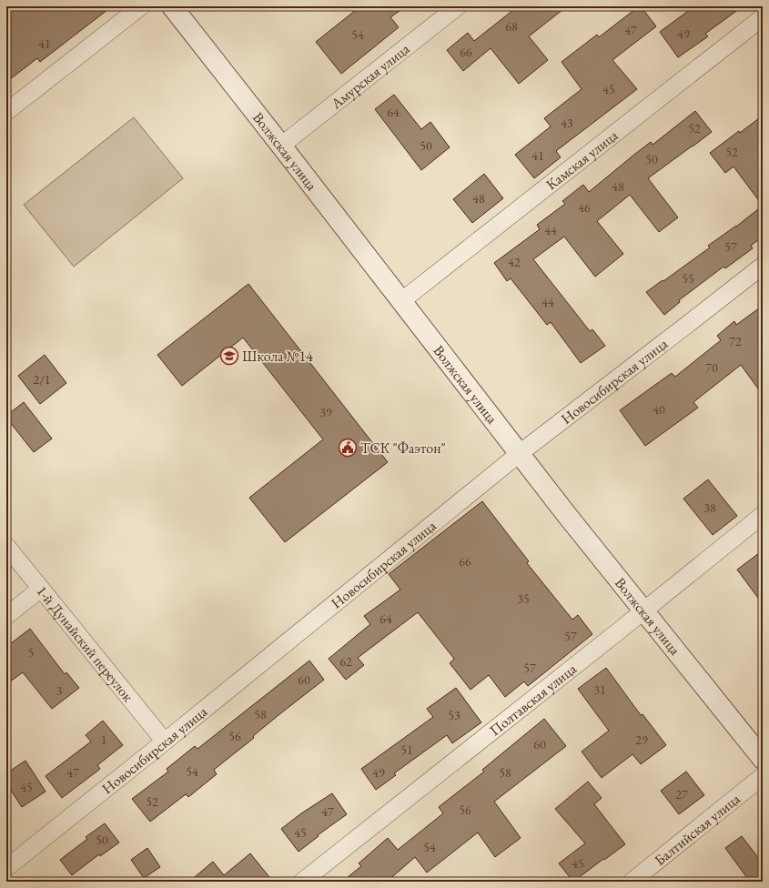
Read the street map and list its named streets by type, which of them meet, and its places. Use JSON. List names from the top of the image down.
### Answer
{
  "streets": {
    "street": [
      "Амурская улица",
      "Волжская улица",
      "Камская улица",
      "Новосибирская улица",
      "1-й Дунайский переулок",
      "Полтавская улица",
      "Балтийская улица"
    ]
  },
  "crossings": [
    ["Амурская улица", "Волжская улица"],
    ["Волжская улица", "Камская улица"],
    ["Волжская улица", "Новосибирская улица"],
    ["Волжская улица", "Полтавская улица"],
    ["Новосибирская улица", "1-й Дунайский переулок"]
  ],
  "places": {
    "school or university": ["Школа №14"],
    "public building": ["ТСК \"Фаэтон\""]
  },
  "house_numbers": [
    "68",
    "47",
    "49",
    "54",
    "41",
    "66",
    "45",
    "64",
    "43",
    "52",
    "50",
    "52",
    "41",
    "50",
    "48",
    "48",
    "46",
    "44",
    "57",
    "42",
    "55",
    "44",
    "72",
    "70",
    "2/1",
    "40",
    "39",
    "38",
    "66",
    "35",
    "64",
    "57",
    "5",
    "62",
    "57",
    "60",
    "31",
    "3",
    "58",
    "53",
    "56",
    "1",
    "29",
    "60",
    "51",
    "54",
    "47",
    "49",
    "58",
    "45",
    "27",
    "52",
    "56",
    "47",
    "45",
    "50",
    "54",
    "45"
  ]
}
